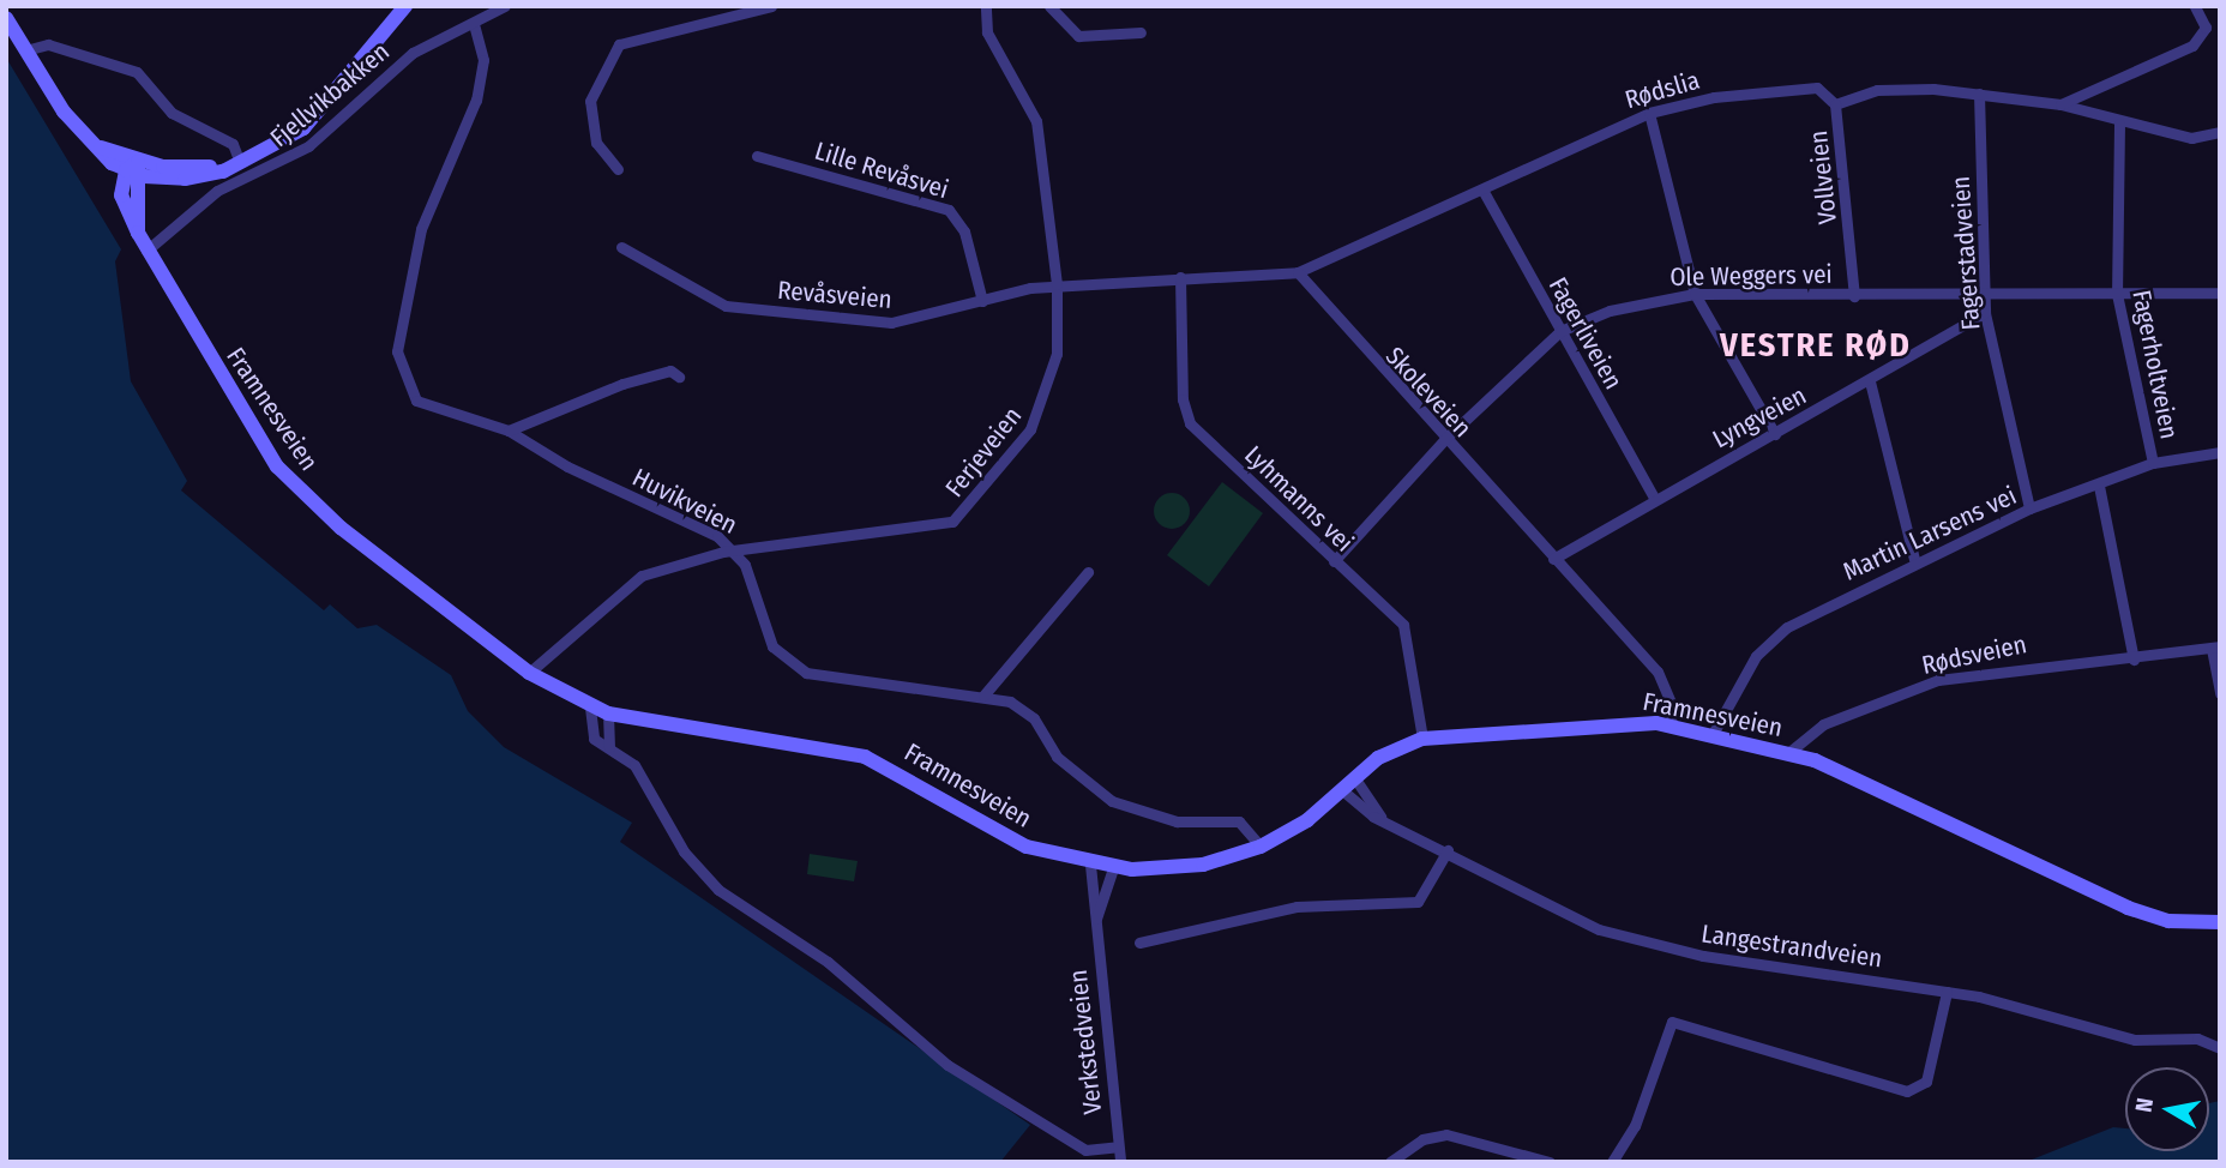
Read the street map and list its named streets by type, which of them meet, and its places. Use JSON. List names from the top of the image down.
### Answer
{
  "streets": {
    "main road": ["Framnesveien"],
    "street": [
      "Rødslia",
      "Fjellvikbakken",
      "Lille Revåsvei",
      "Vollveien",
      "Fagerstadveien",
      "Ole Weggers vei",
      "Revåsveien",
      "Fagerliveien",
      "Fagerholtveien",
      "Skoleveien",
      "Lyngveien",
      "Ferjeveien",
      "Lyhmanns vei",
      "Huvikveien",
      "Martin Larsens vei",
      "Rødsveien",
      "Langestrandveien",
      "Verkstedveien"
    ]
  },
  "crossings": [
    ["Rødslia", "Vollveien"],
    ["Rødslia", "Fagerliveien"],
    ["Rødslia", "Skoleveien"],
    ["Fjellvikbakken", "Framnesveien"],
    ["Fjellvikbakken", "Huvikveien"],
    ["Lille Revåsvei", "Revåsveien"],
    ["Vollveien", "Ole Weggers vei"],
    ["Fagerstadveien", "Ole Weggers vei"],
    ["Fagerstadveien", "Lyngveien"],
    ["Fagerstadveien", "Martin Larsens vei"],
    ["Ole Weggers vei", "Fagerliveien"],
    ["Ole Weggers vei", "Fagerholtveien"],
    ["Ole Weggers vei", "Skoleveien"],
    ["Ole Weggers vei", "Lyhmanns vei"],
    ["Revåsveien", "Ferjeveien"],
    ["Fagerliveien", "Lyngveien"],
    ["Fagerholtveien", "Martin Larsens vei"],
    ["Skoleveien", "Framnesveien"],
    ["Skoleveien", "Lyngveien"],
    ["Framnesveien", "Ferjeveien"],
    ["Framnesveien", "Lyhmanns vei"],
    ["Framnesveien", "Huvikveien"],
    ["Framnesveien", "Martin Larsens vei"],
    ["Framnesveien", "Rødsveien"],
    ["Framnesveien", "Langestrandveien"],
    ["Framnesveien", "Verkstedveien"],
    ["Ferjeveien", "Huvikveien"]
  ],
  "districts": ["VESTRE RØD"],
  "north": "left"
}
